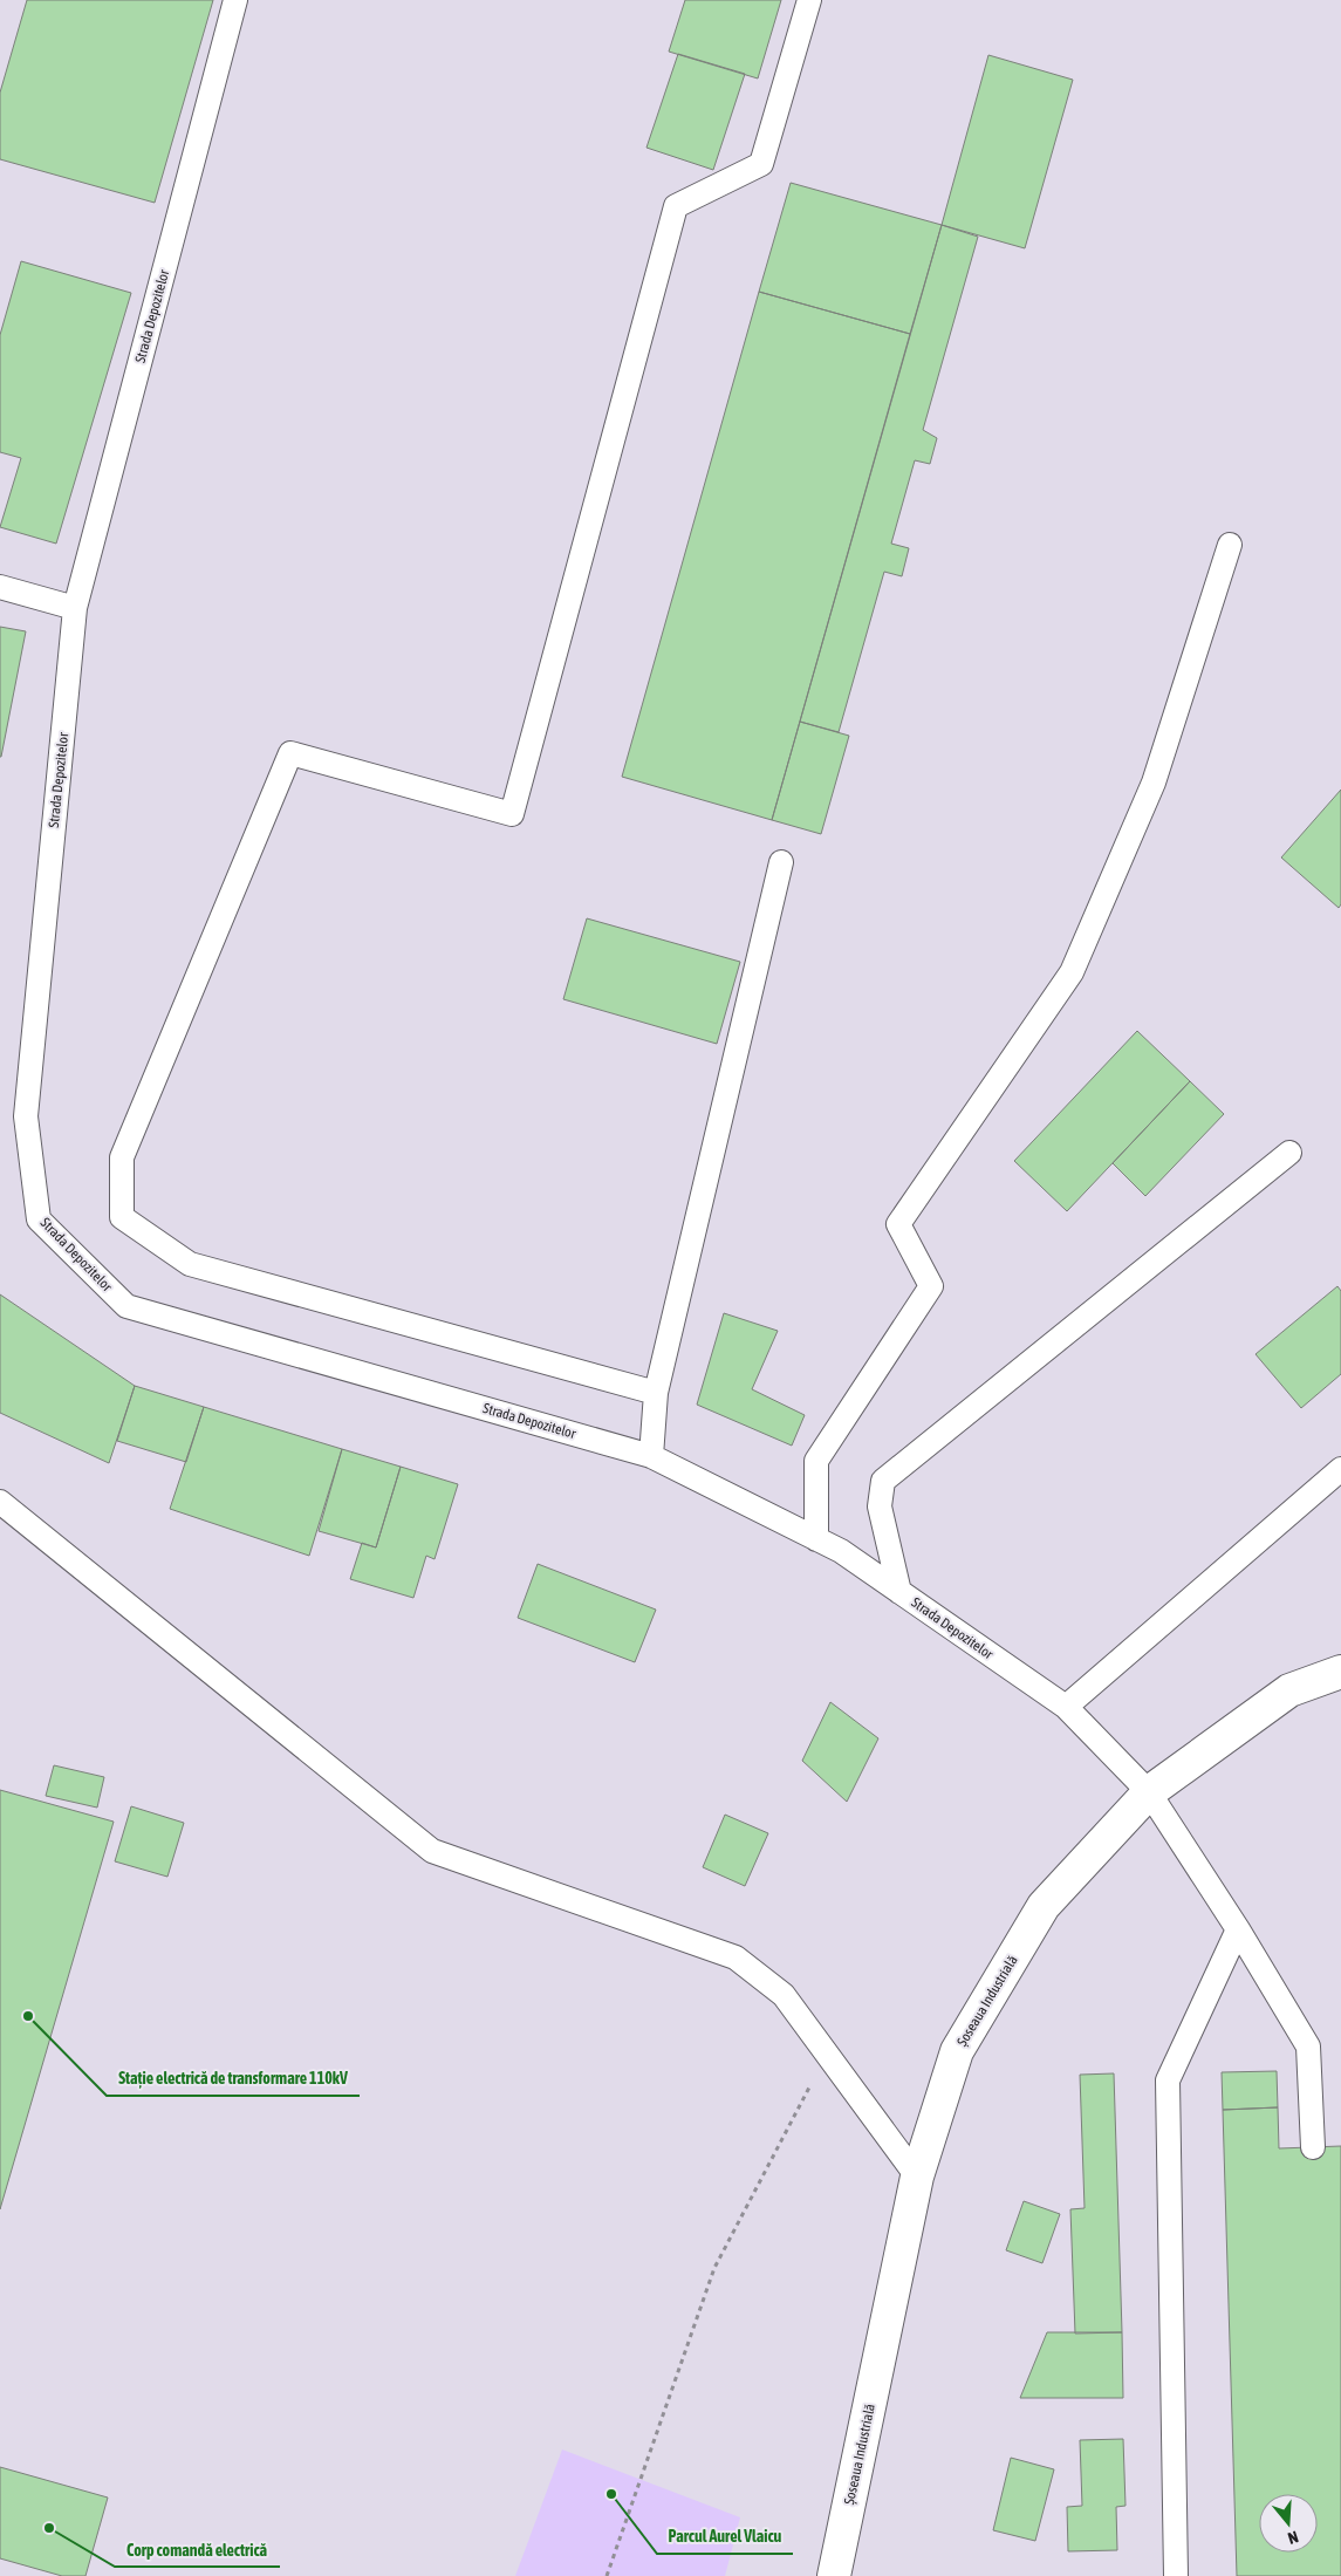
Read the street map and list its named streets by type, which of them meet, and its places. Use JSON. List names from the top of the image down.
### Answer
{
  "streets": {
    "street": ["Șoseaua Industrială"],
    "lane": ["Strada Depozitelor"]
  },
  "crossings": [
    ["Strada Depozitelor", "Șoseaua Industrială"]
  ],
  "places": ["Stație electrică de transformare 110kV", "Parcul Aurel Vlaicu", "Corp comandă electrică"],
  "north": "bottom"
}
